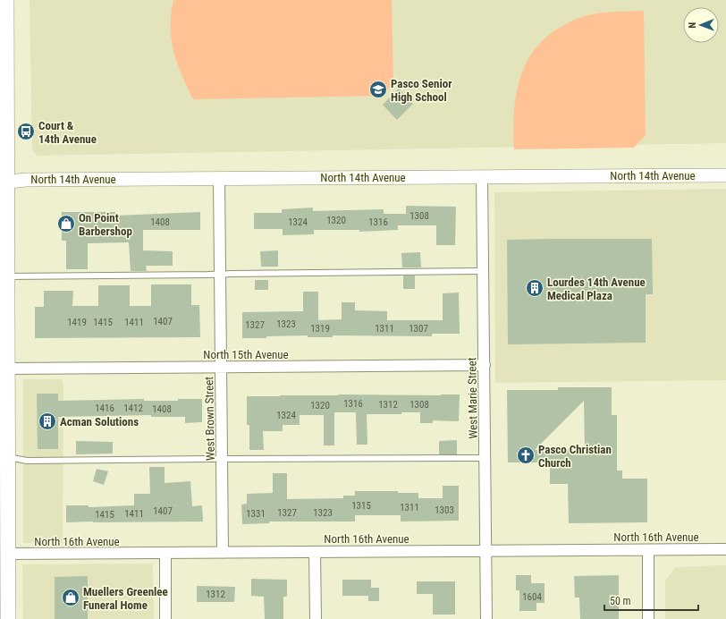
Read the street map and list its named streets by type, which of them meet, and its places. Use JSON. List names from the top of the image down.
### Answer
{
  "streets": {
    "street": [
      "North 14th Avenue",
      "North 15th Avenue",
      "West Marie Street",
      "West Brown Street",
      "North 16th Avenue"
    ]
  },
  "crossings": [
    ["North 14th Avenue", "West Marie Street"],
    ["North 14th Avenue", "West Brown Street"],
    ["North 15th Avenue", "West Marie Street"],
    ["North 15th Avenue", "West Brown Street"],
    ["West Marie Street", "North 16th Avenue"],
    ["West Brown Street", "North 16th Avenue"]
  ],
  "places": {
    "school or university": ["Pasco Senior High School"],
    "bus stop": ["Court & 14th Avenue"],
    "shop": ["On Point Barbershop", "Muellers Greenlee Funeral Home"],
    "building": ["Lourdes 14th Avenue Medical Plaza", "Acman Solutions"],
    "church": ["Pasco Christian Church"]
  },
  "house_numbers": [
    "1308",
    "1320",
    "1408",
    "1324",
    "1316",
    "1407",
    "1419",
    "1415",
    "1411",
    "1323",
    "1327",
    "1319",
    "1311",
    "1307",
    "1316",
    "1312",
    "1308",
    "1320",
    "1416",
    "1412",
    "1408",
    "1324",
    "1315",
    "1311",
    "1303",
    "1407",
    "1327",
    "1323",
    "1411",
    "1331",
    "1415",
    "1312",
    "1604"
  ],
  "scale_bar": "50 m",
  "north": "left"
}
